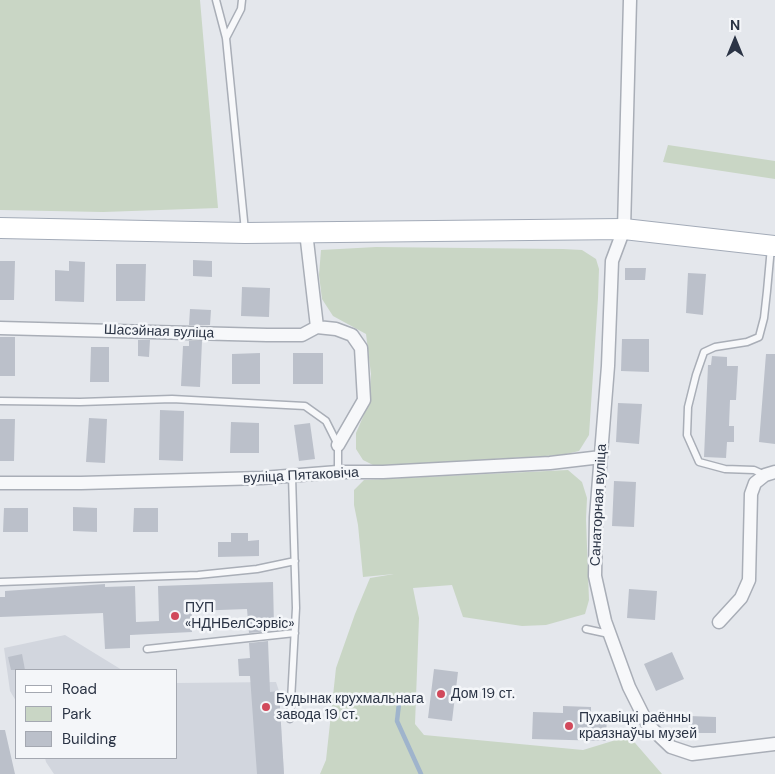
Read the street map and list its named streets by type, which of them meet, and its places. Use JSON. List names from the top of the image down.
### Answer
{
  "streets": {
    "street": ["Шасэйная вуліца", "вуліца Пятаковіча", "Санаторная вуліца"]
  },
  "crossings": [
    ["вуліца Пятаковіча", "Санаторная вуліца"]
  ],
  "places": [
    "ПУП «НДНБелСэрвіс»",
    "Дом 19 ст.",
    "Будынак крухмальнага завода 19 ст.",
    "Пухавіцкі раённы краязнаўчы музей"
  ],
  "legend": ["Road", "Park", "Building"],
  "north": "top"
}
